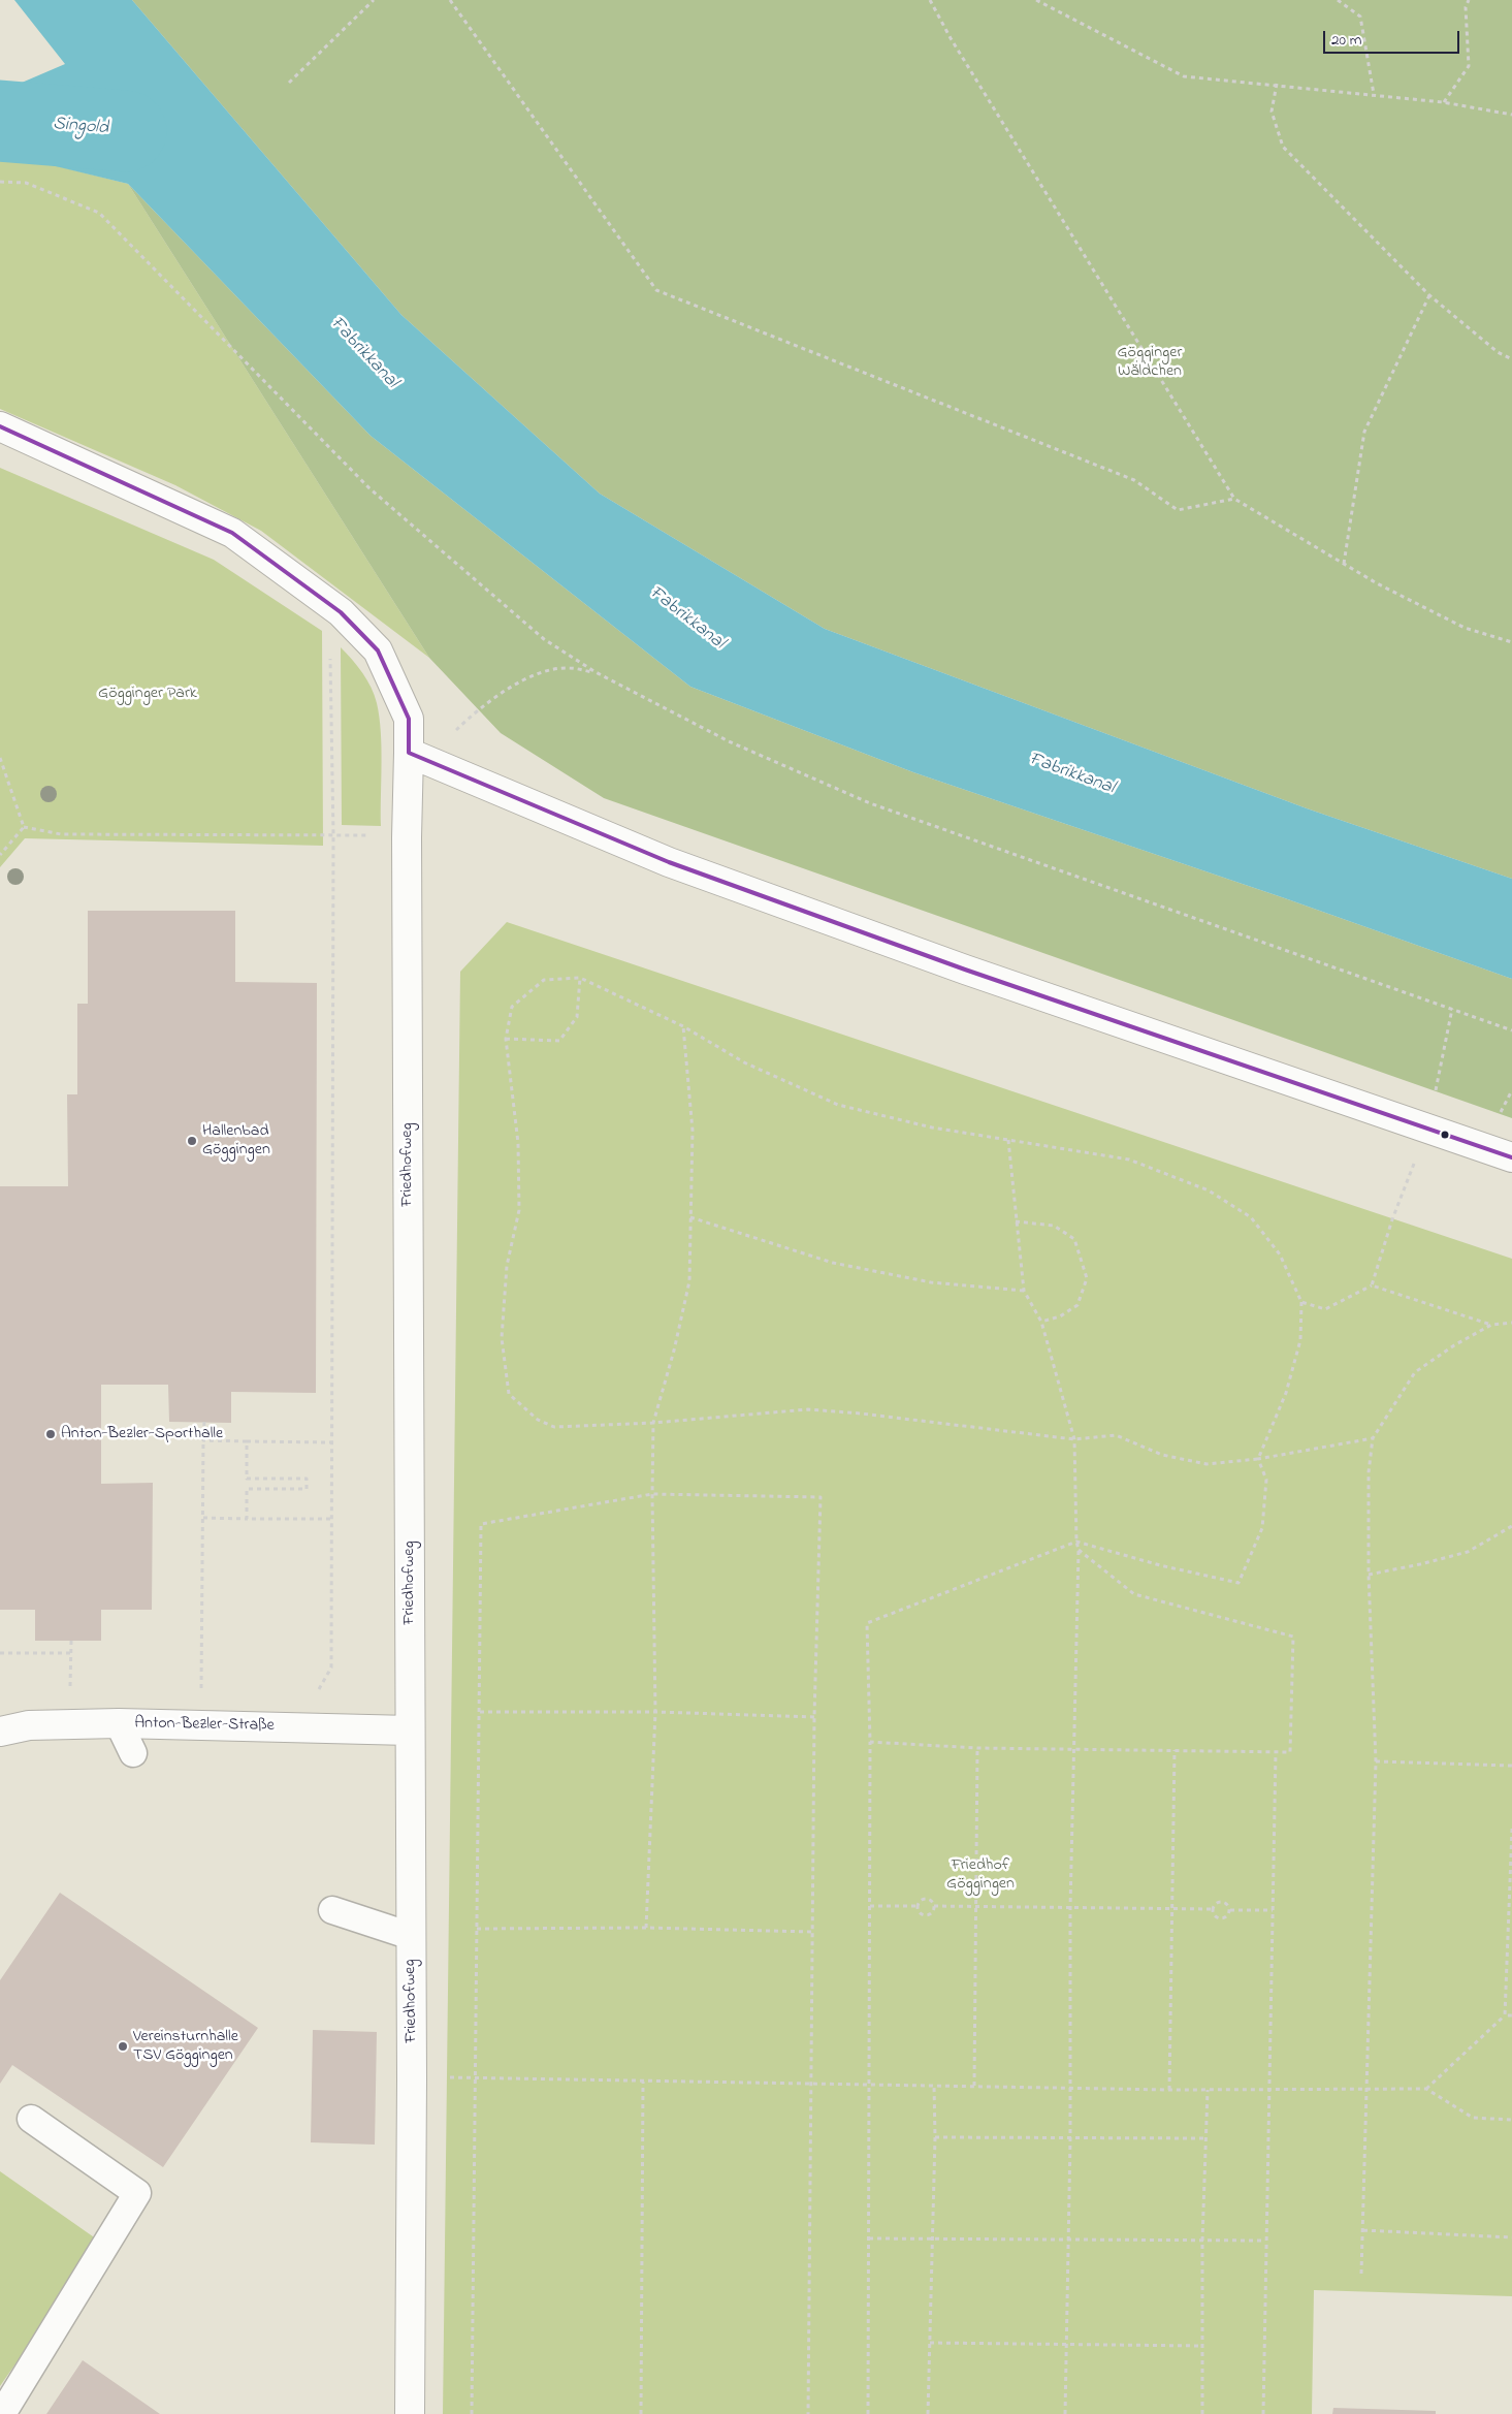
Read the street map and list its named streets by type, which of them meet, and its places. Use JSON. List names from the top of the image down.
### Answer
{
  "streets": {
    "street": ["Friedhofweg", "Anton-Bezler-Straße"]
  },
  "crossings": [
    ["Friedhofweg", "Anton-Bezler-Straße"]
  ],
  "water": ["Singold", "Fabrikkanal"],
  "parks": ["Gögginger Wäldchen", "Gögginger Park", "Friedhof Göggingen"],
  "places": ["Hallenbad Göggingen", "Anton-Bezler-Sporthalle", "Vereinsturnhalle TSV Göggingen"],
  "scale_bar": "20 m"
}
